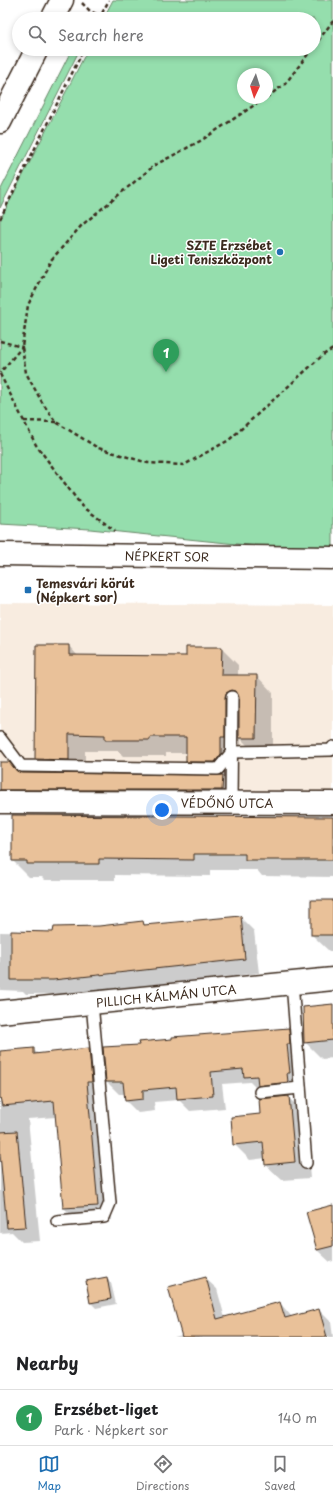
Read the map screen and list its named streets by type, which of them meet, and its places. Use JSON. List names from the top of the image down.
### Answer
{
  "streets": {
    "street": ["NÉPKERT SOR", "VÉDŐNŐ UTCA", "PILLICH KÁLMÁN UTCA"]
  },
  "places": {
    "other": ["SZTE Erzsébet Ligeti Teniszközpont"],
    "transit": ["Temesvári körút (Népkert sor)"]
  },
  "north": "bottom",
  "page": {
    "search": "Search here",
    "pins": "1",
    "heading": "Nearby",
    "list": [
      {
        "mark": "1",
        "name": "Erzsébet-liget",
        "note": "Park · Népkert sor",
        "value": "140 m"
      }
    ],
    "nav": ["Map", "Directions", "Saved"]
  }
}
